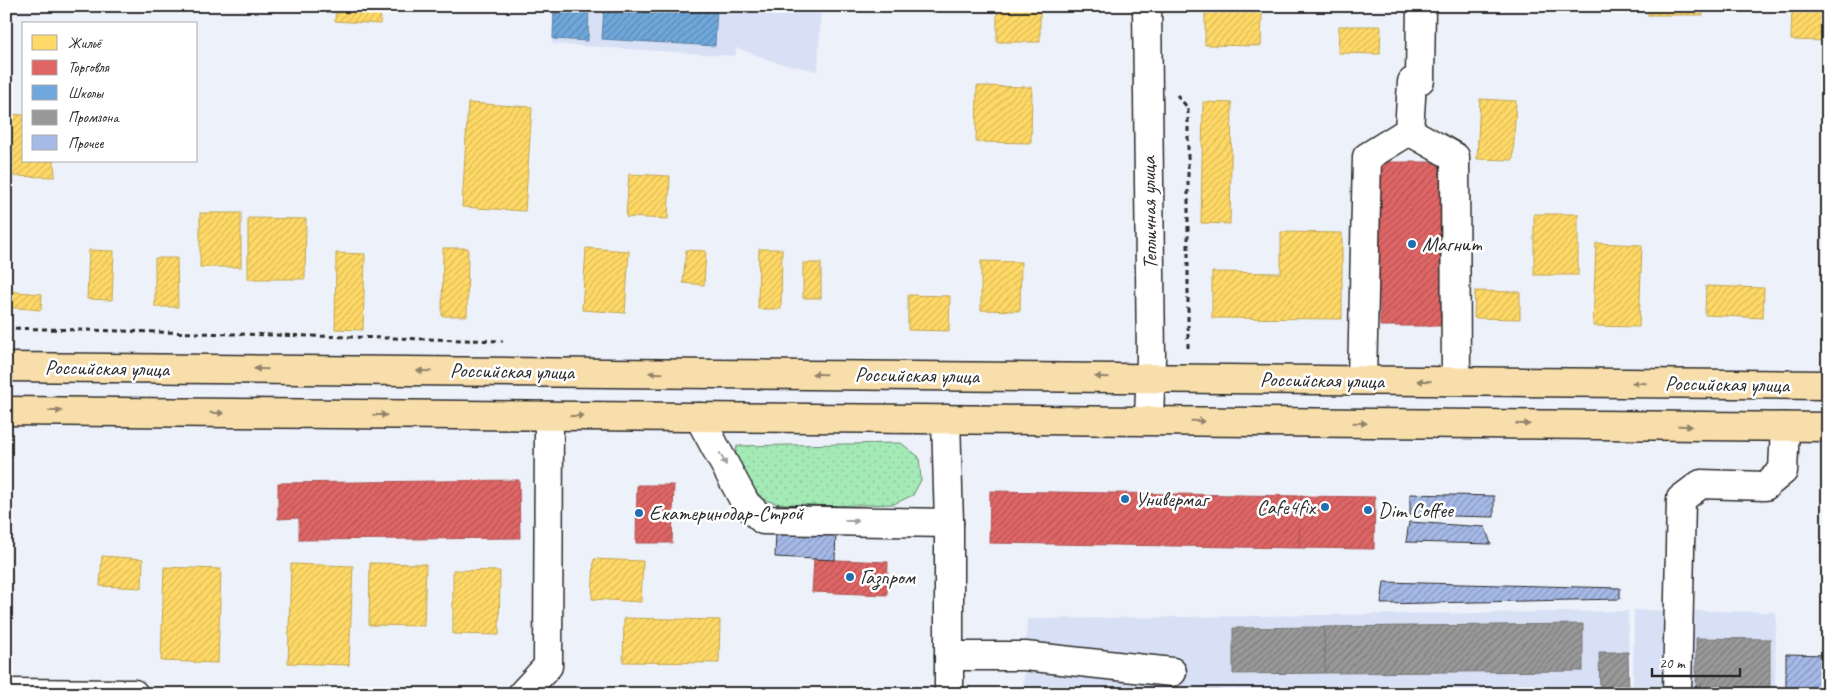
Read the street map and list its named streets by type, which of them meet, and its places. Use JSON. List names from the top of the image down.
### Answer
{
  "streets": {
    "main road": ["Российская улица"],
    "street": ["Тепличная улица"]
  },
  "crossings": [
    ["Тепличная улица", "Российская улица"]
  ],
  "places": [
    "Магнит",
    "Универмаг",
    "Cafe4fix",
    "Dim Coffee",
    "Екатеринодар-Строй",
    "Газпром"
  ],
  "legend": [
    "Жильё",
    "Торговля",
    "Школы",
    "Промзона",
    "Прочее"
  ],
  "scale_bar": "20 m"
}
